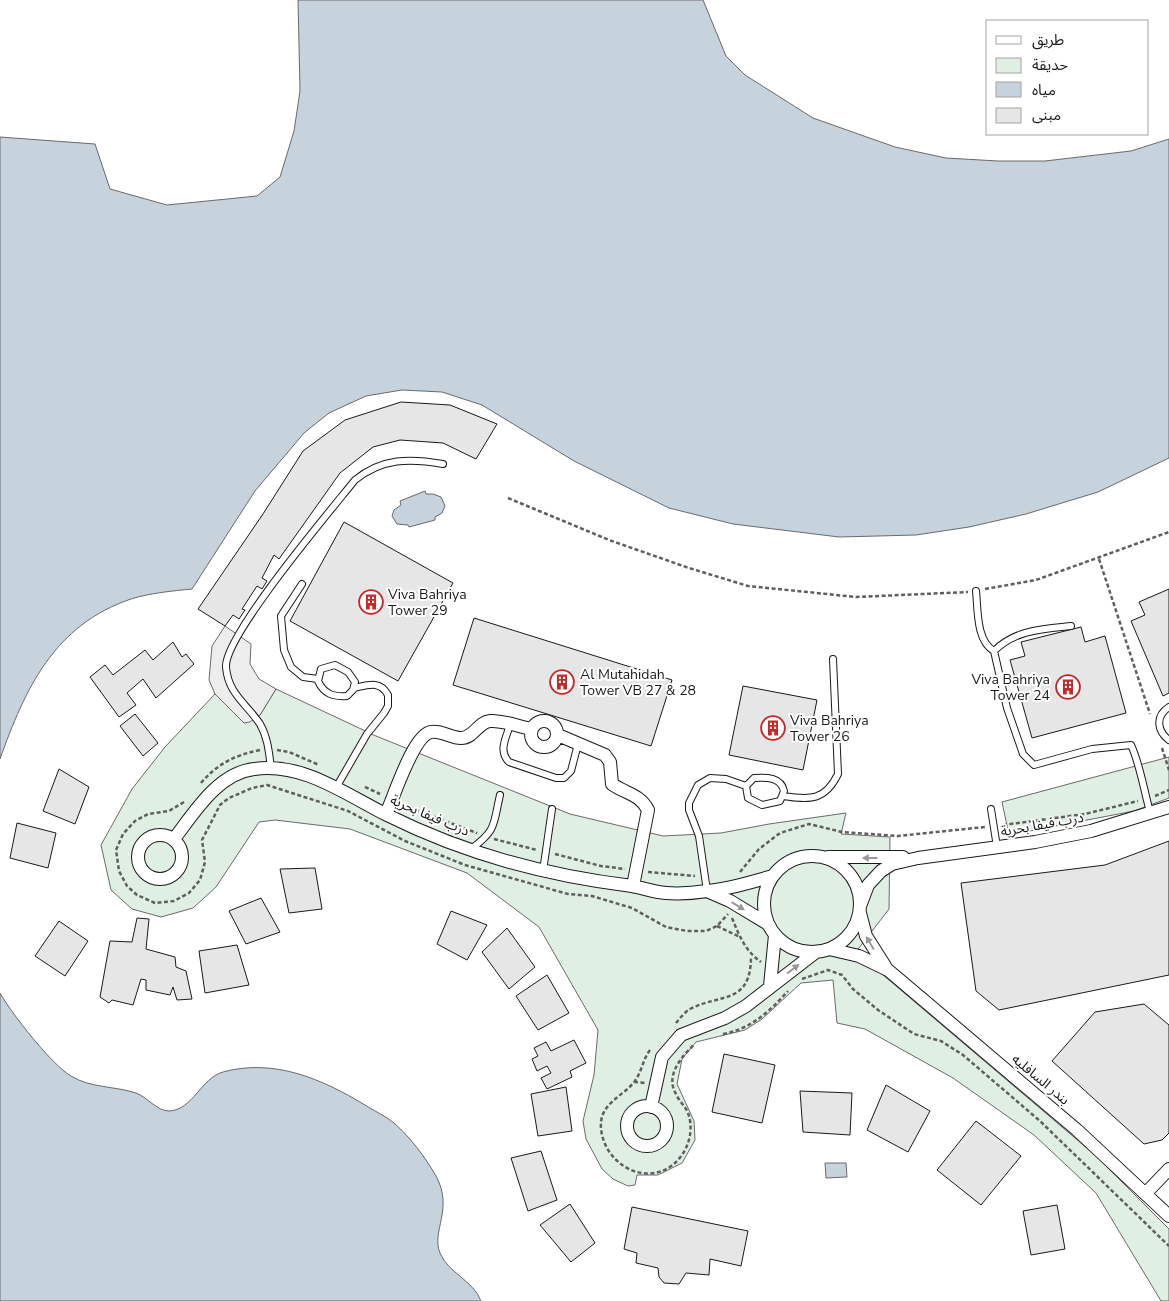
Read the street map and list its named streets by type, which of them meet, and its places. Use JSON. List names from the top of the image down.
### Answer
{
  "streets": {
    "street": ["درب فيفا بحرية", "بندر السافليه"]
  },
  "crossings": [
    ["درب فيفا بحرية", "بندر السافليه"]
  ],
  "places": {
    "building": [
      "Viva Bahriya Tower 29",
      "Al Mutahidah Tower VB 27 & 28",
      "Viva Bahriya Tower 24",
      "Viva Bahriya Tower 26"
    ]
  },
  "legend": [
    "طريق",
    "حديقة",
    "مياه",
    "مبنى"
  ]
}
